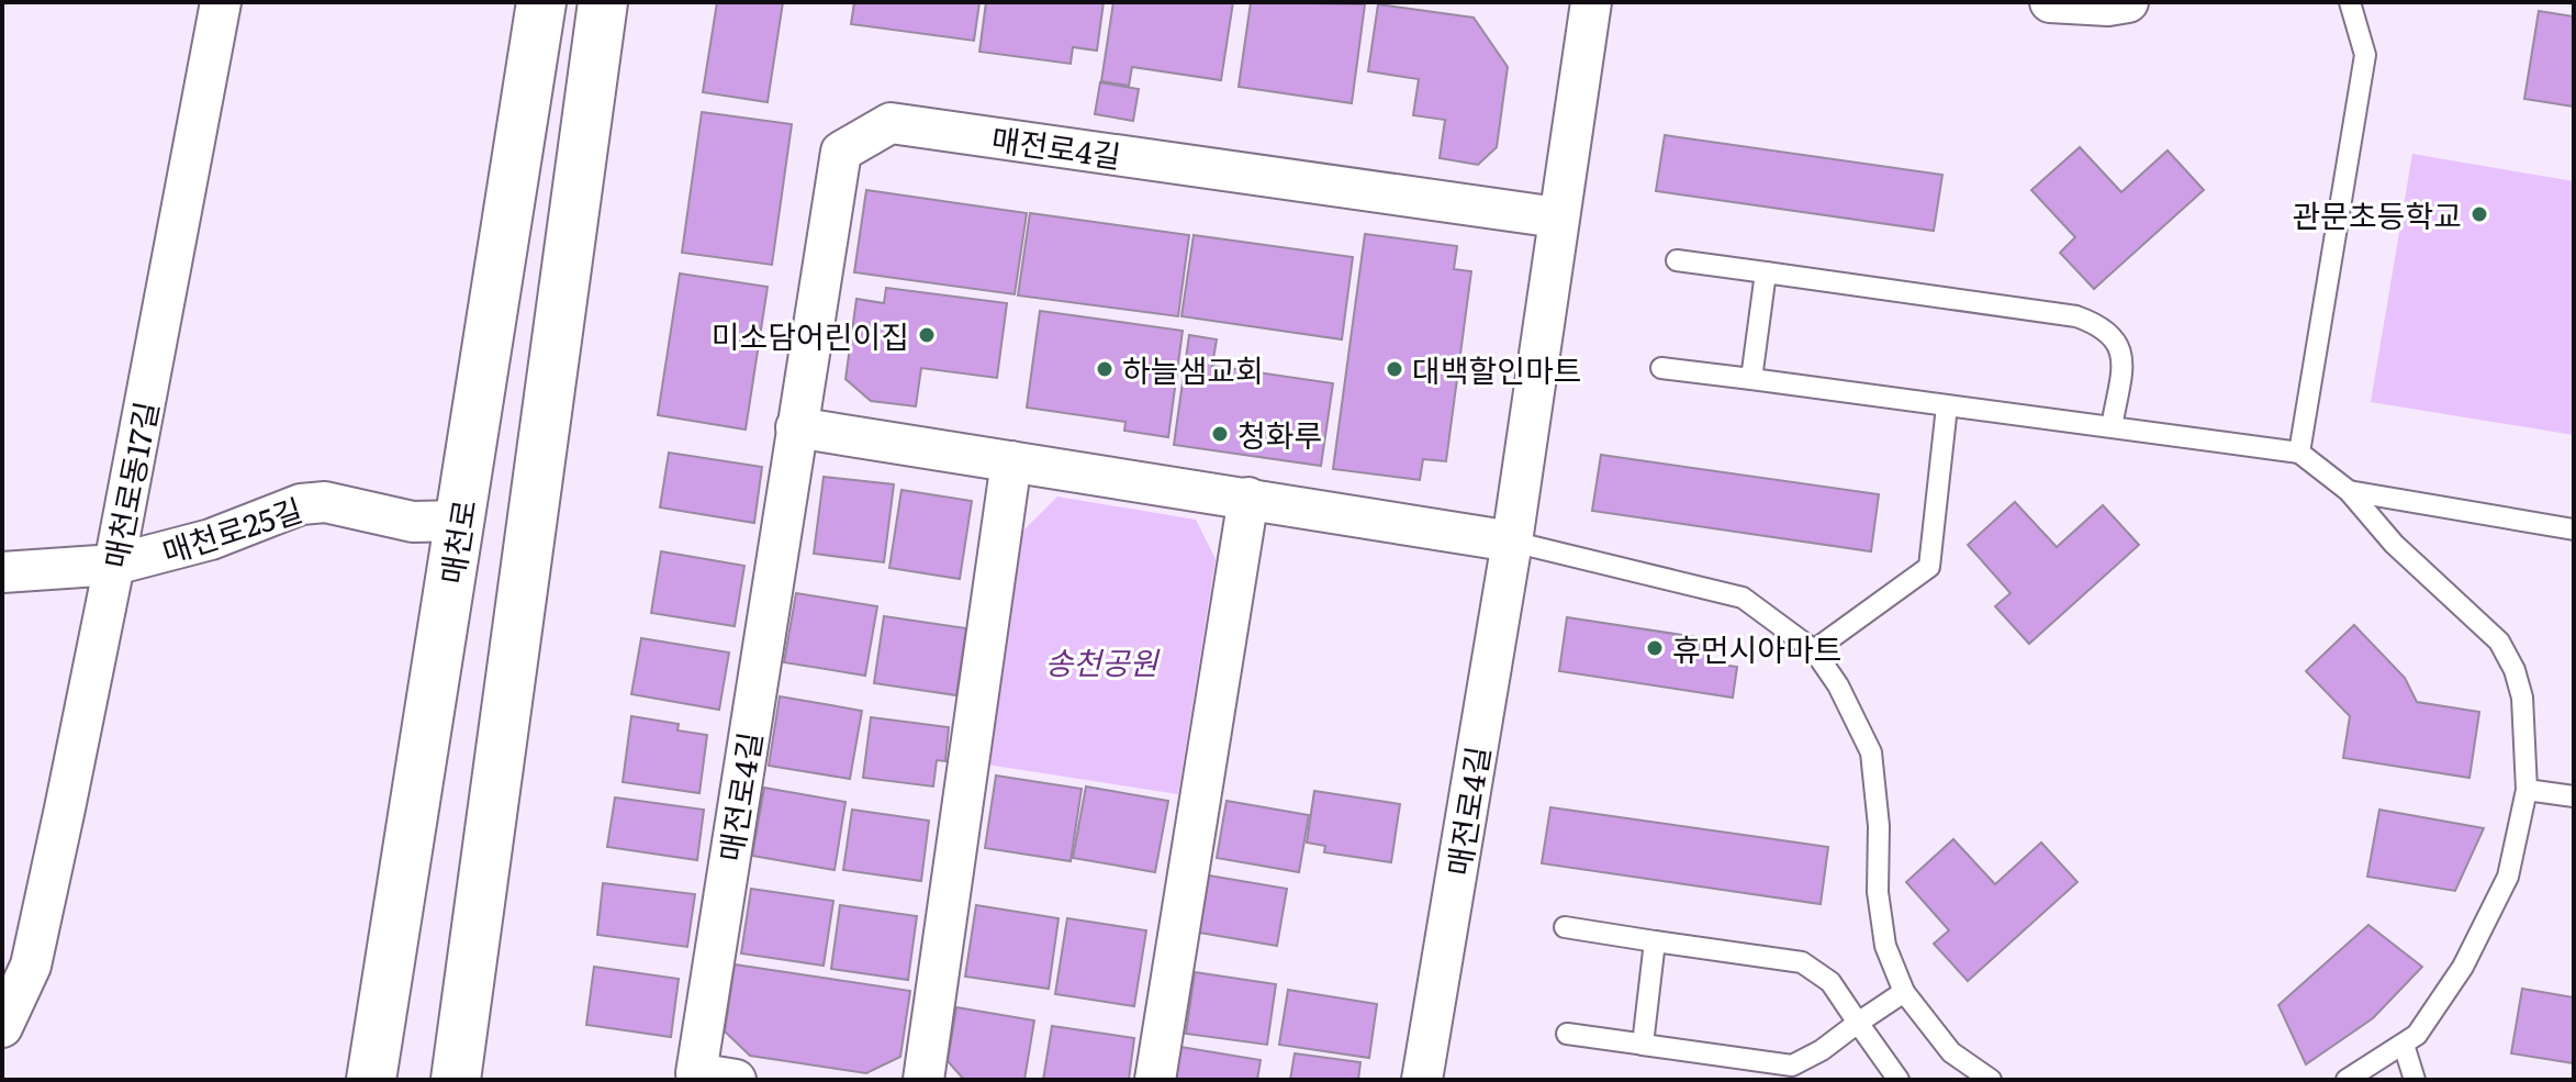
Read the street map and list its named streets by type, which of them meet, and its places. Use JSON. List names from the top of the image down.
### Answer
{
  "streets": {
    "main road": ["매천로"],
    "street": ["매전로4길", "매천로동17길", "매천로25길"]
  },
  "crossings": [
    ["매천로동17길", "매천로25길"],
    ["매천로25길", "매천로"]
  ],
  "parks": ["송천공원"],
  "places": [
    "관문초등학교",
    "미소담어린이집",
    "하늘샘교회",
    "대백할인마트",
    "청화루",
    "휴먼시아마트"
  ]
}
